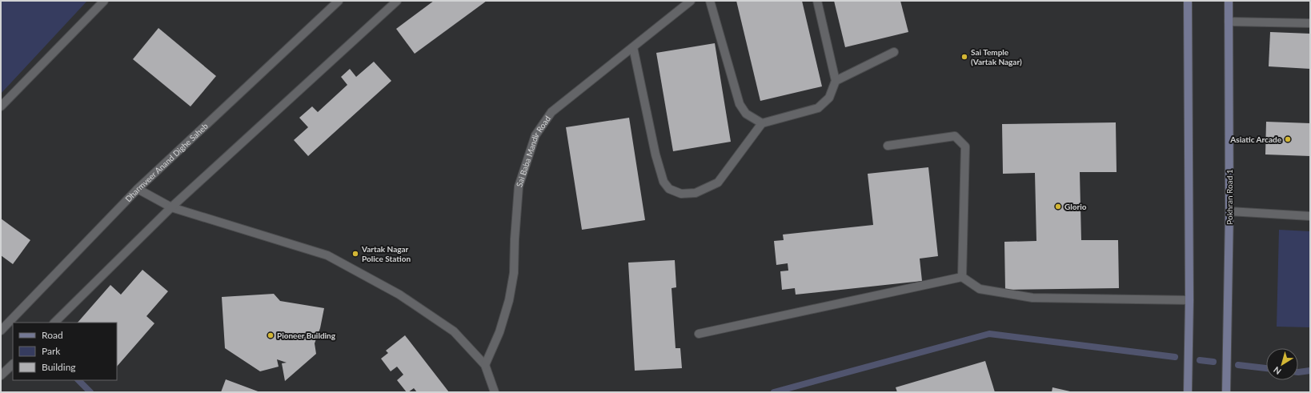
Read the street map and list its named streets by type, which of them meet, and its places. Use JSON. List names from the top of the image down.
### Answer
{
  "streets": {
    "main road": ["Pokhran Road 1"],
    "street": ["Sai Baba Mandir Road", "Dharmveer Anand Dighe Saheb"]
  },
  "places": [
    "Sai Temple (Vartak Nagar)",
    "Asiatic Arcade",
    "Glorio",
    "Vartak Nagar Police Station",
    "Pioneer Building"
  ],
  "legend": ["Road", "Park", "Building"],
  "north": "bottom left"
}
